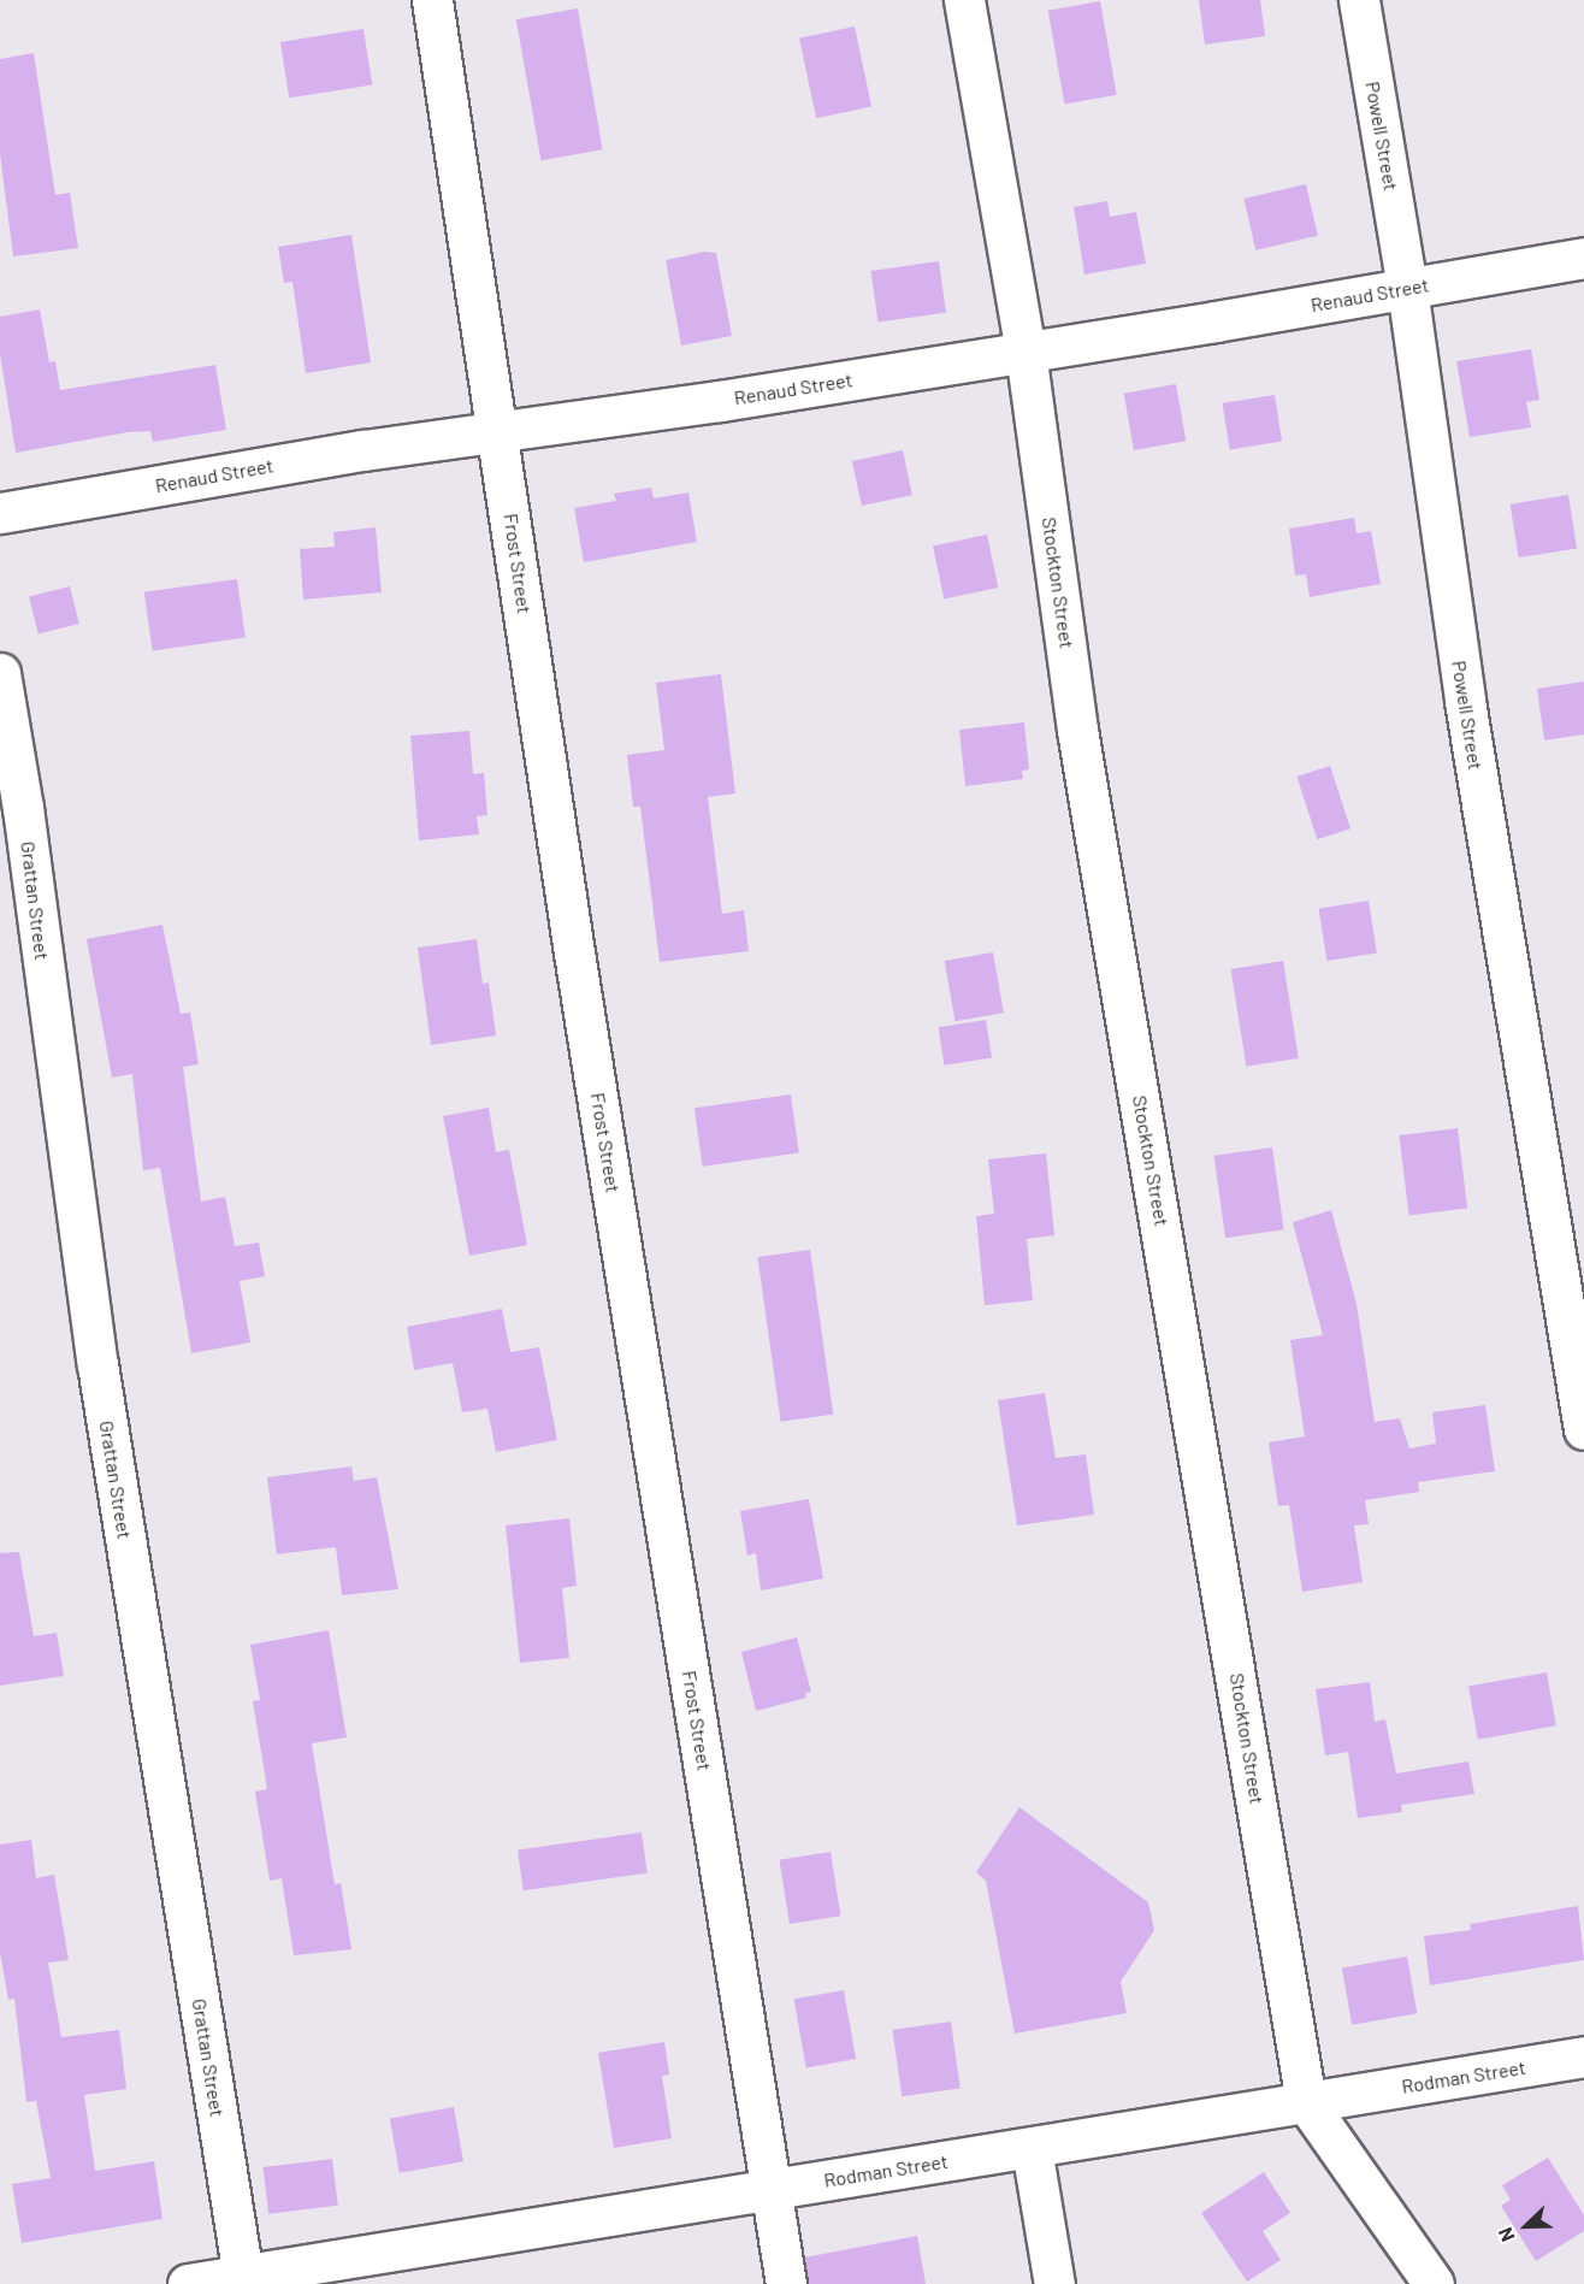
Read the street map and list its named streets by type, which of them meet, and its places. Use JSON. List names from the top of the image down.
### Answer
{
  "streets": {
    "street": [
      "Powell Street",
      "Renaud Street",
      "Frost Street",
      "Stockton Street",
      "Grattan Street",
      "Rodman Street"
    ]
  },
  "crossings": [
    ["Powell Street", "Renaud Street"],
    ["Renaud Street", "Frost Street"],
    ["Renaud Street", "Stockton Street"],
    ["Frost Street", "Rodman Street"],
    ["Stockton Street", "Rodman Street"],
    ["Grattan Street", "Rodman Street"]
  ],
  "north": "bottom left"
}
